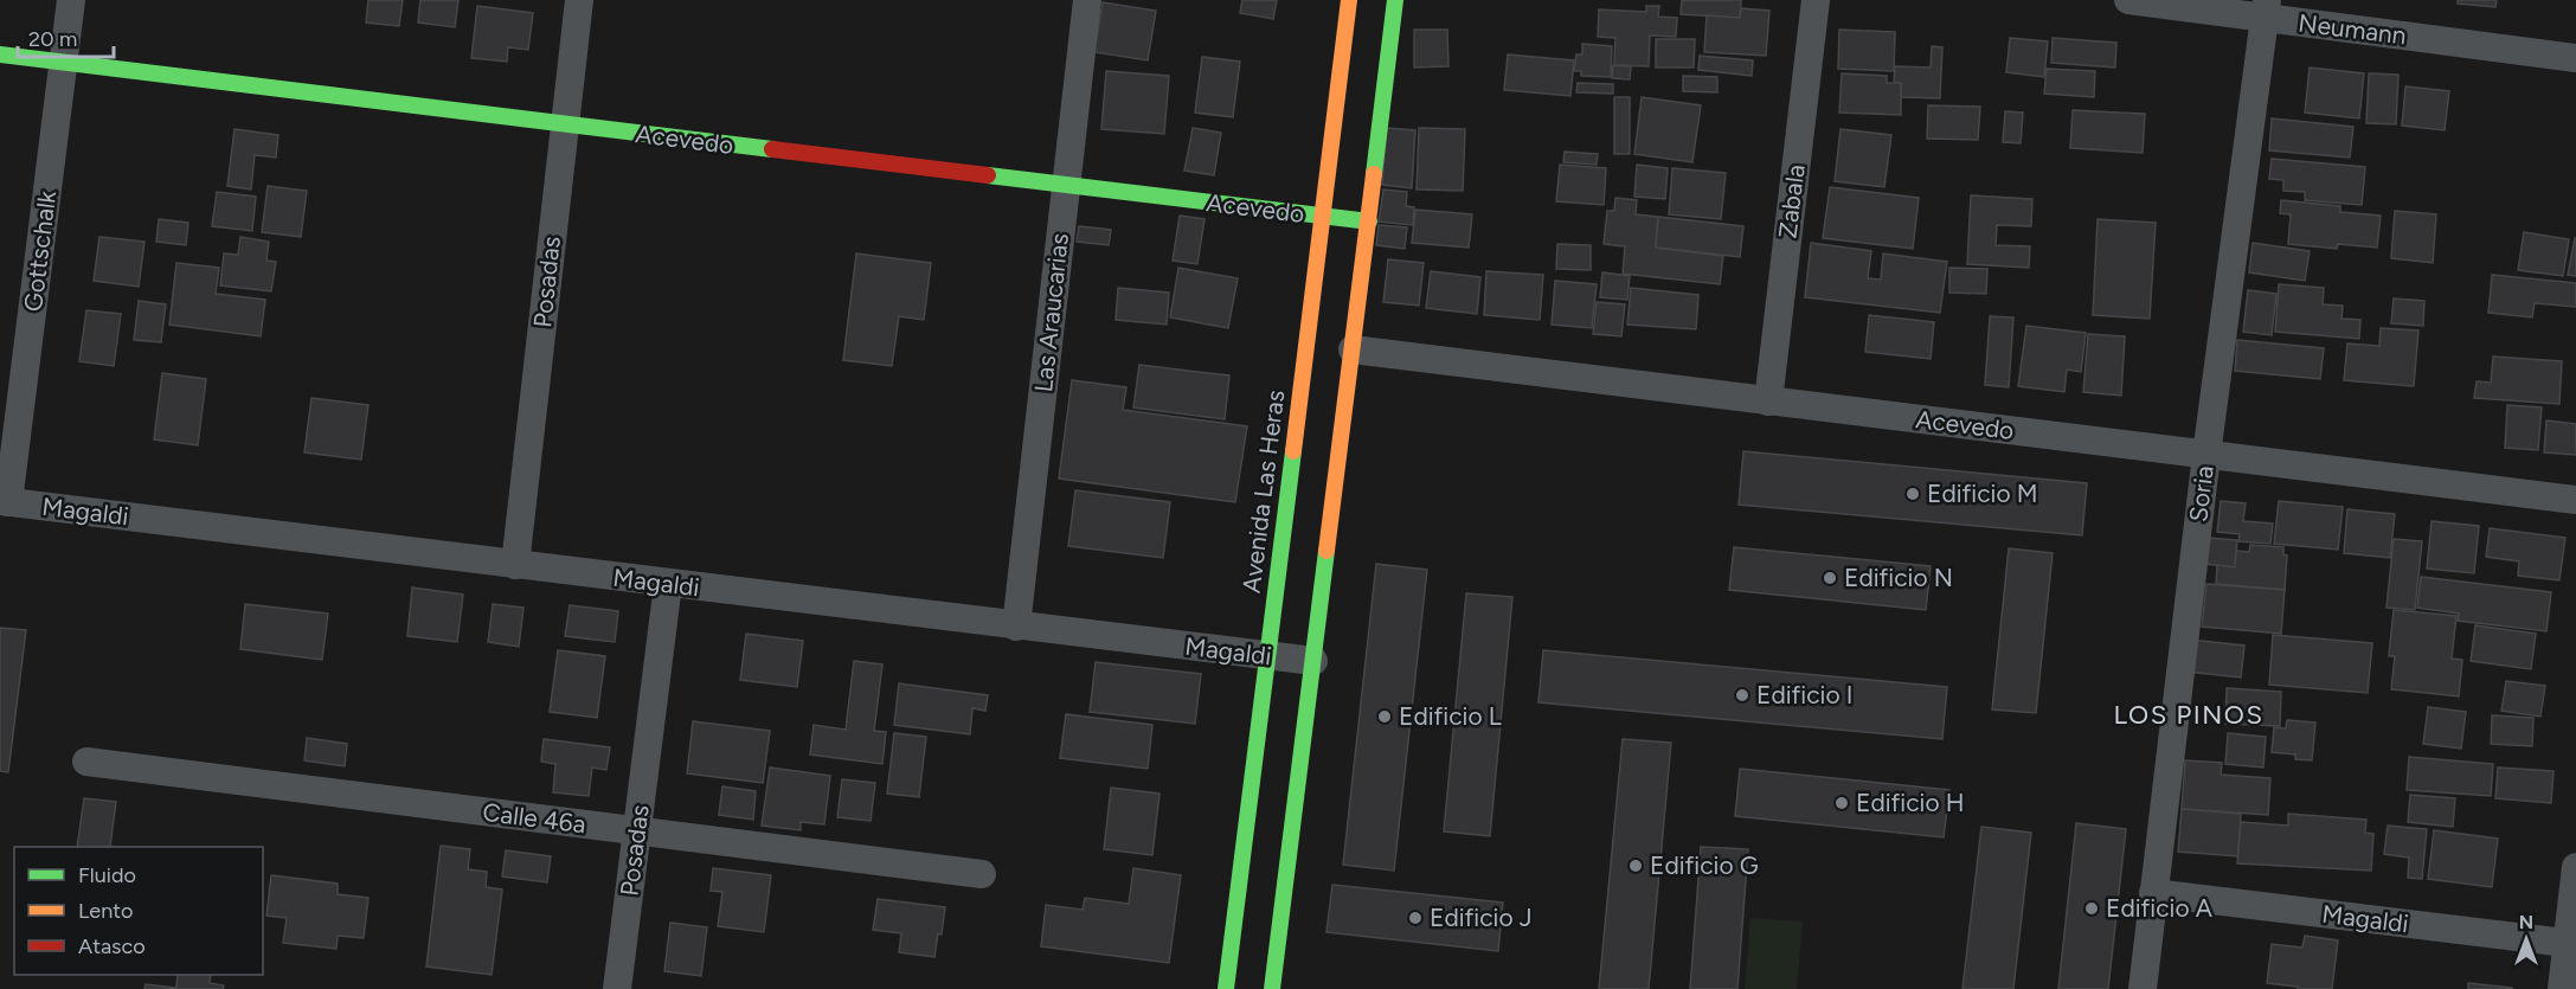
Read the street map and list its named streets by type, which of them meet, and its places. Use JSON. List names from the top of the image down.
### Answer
{
  "streets": {
    "main road": ["Acevedo", "Avenida Las Heras"],
    "street": [
      "Neumann",
      "Zabala",
      "Gottschalk",
      "Posadas",
      "Las Araucarias",
      "Soria",
      "Magaldi",
      "Calle 46a"
    ]
  },
  "crossings": [
    ["Neumann", "Soria"],
    ["Acevedo", "Zabala"],
    ["Acevedo", "Gottschalk"],
    ["Acevedo", "Posadas"],
    ["Acevedo", "Las Araucarias"],
    ["Acevedo", "Avenida Las Heras"],
    ["Acevedo", "Soria"],
    ["Gottschalk", "Magaldi"],
    ["Posadas", "Magaldi"],
    ["Posadas", "Calle 46a"],
    ["Las Araucarias", "Magaldi"],
    ["Avenida Las Heras", "Magaldi"],
    ["Soria", "Magaldi"]
  ],
  "districts": ["LOS PINOS"],
  "places": [
    "Edificio M",
    "Edificio N",
    "Edificio I",
    "Edificio L",
    "Edificio H",
    "Edificio G",
    "Edificio A",
    "Edificio J"
  ],
  "legend": ["Fluido", "Lento", "Atasco"],
  "scale_bar": "20 m",
  "north": "top"
}
